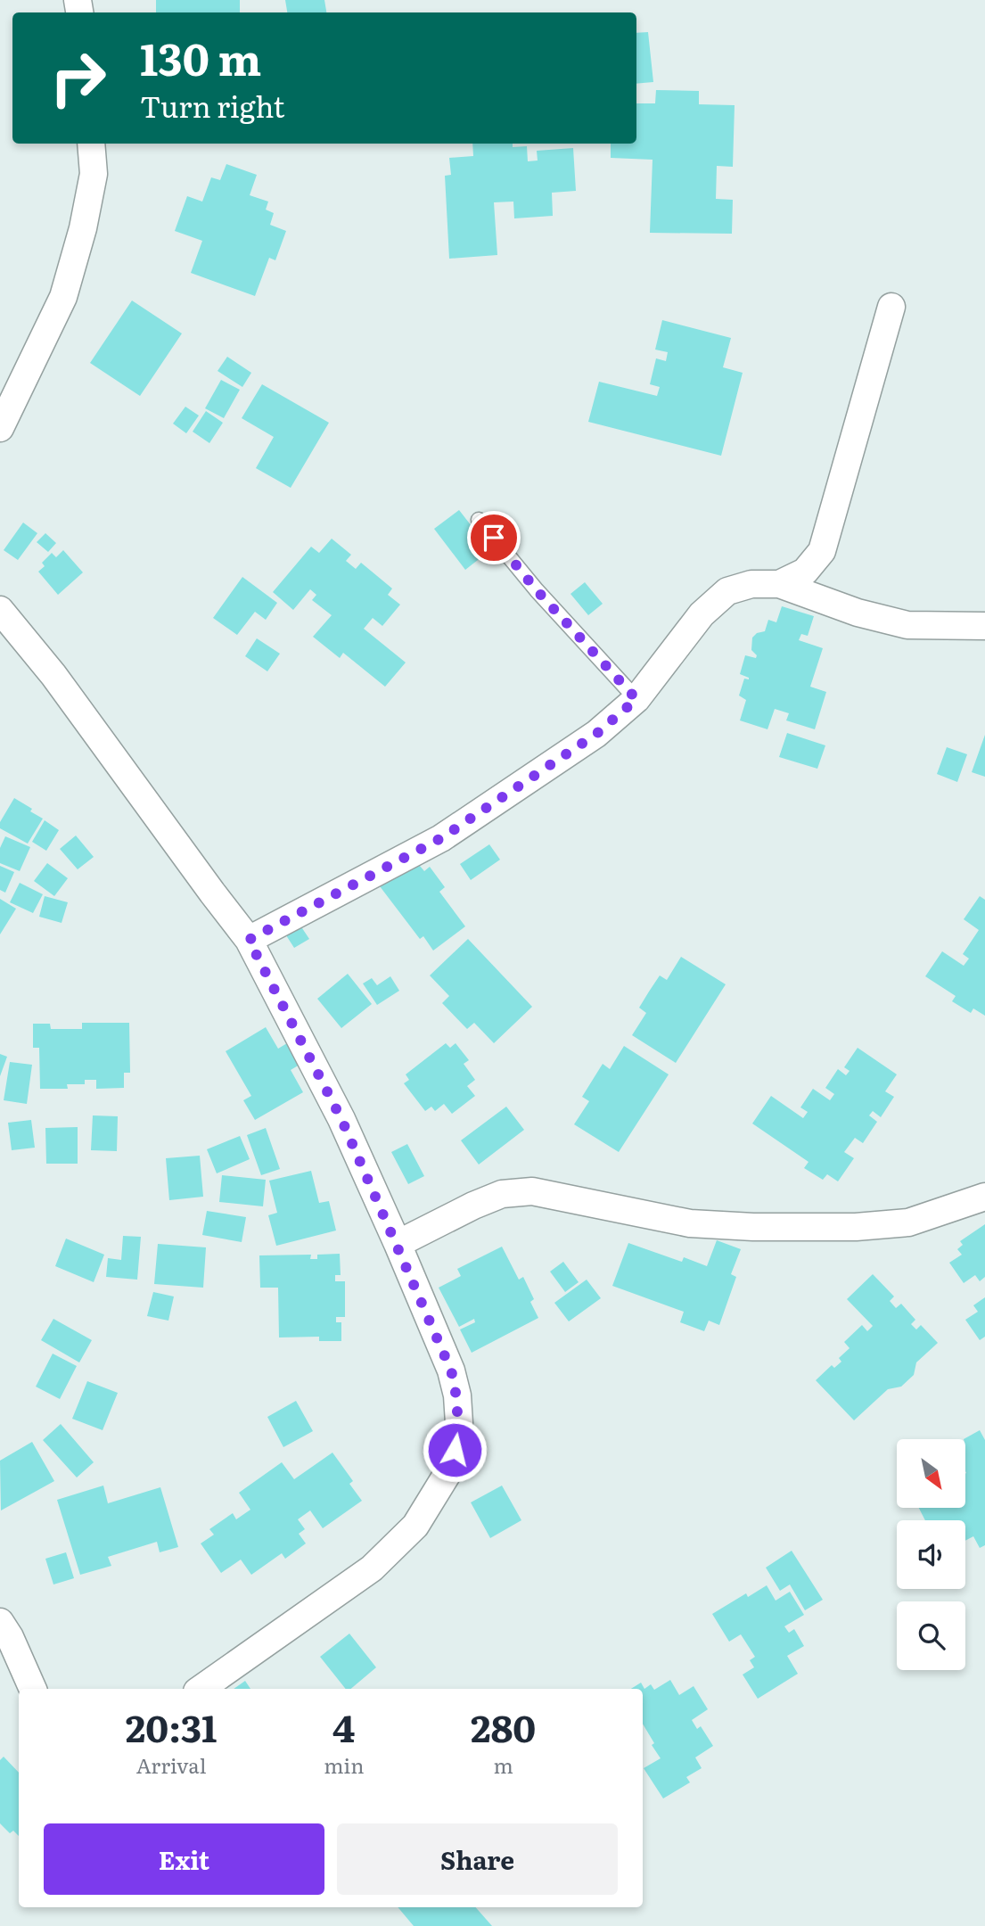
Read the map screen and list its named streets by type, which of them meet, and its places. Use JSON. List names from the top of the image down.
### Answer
{
  "north": "bottom right",
  "page": {
    "turn": ["130 m", "Turn right"],
    "eta": [
      "20:31",
      "Arrival",
      "4",
      "min",
      "280",
      "m"
    ],
    "buttons": ["Exit", "Share"]
  }
}
